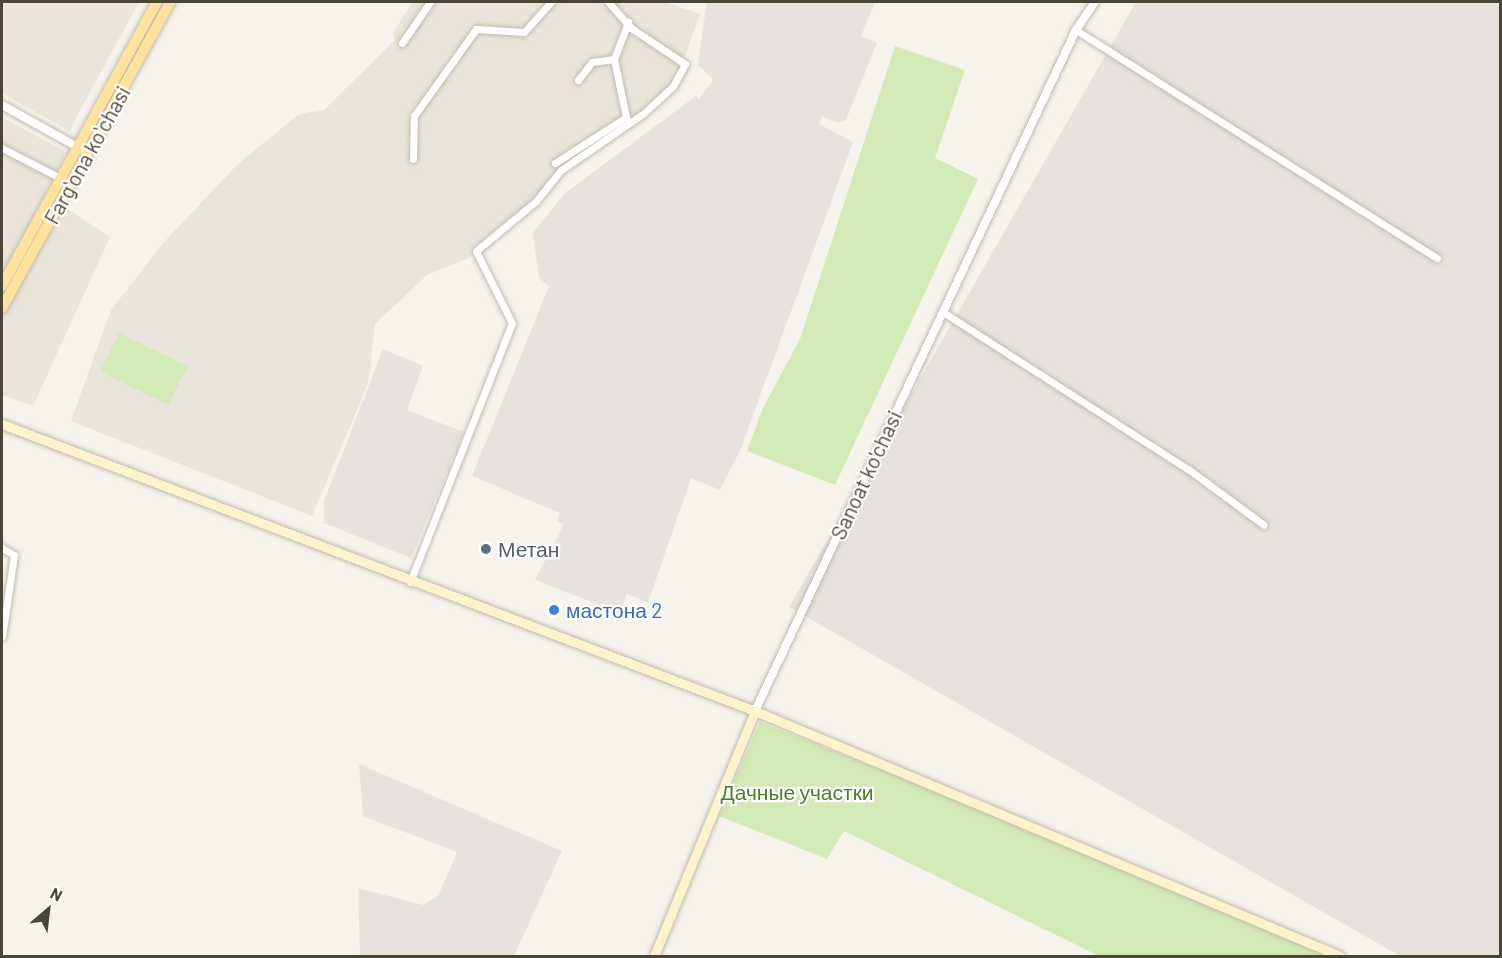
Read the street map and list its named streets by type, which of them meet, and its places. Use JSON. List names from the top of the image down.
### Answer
{
  "streets": {
    "main road": ["Fargʻona koʻchasi", "Sanoat ko'chasi"]
  },
  "parks": ["Дачные участки"],
  "places": ["Метан", "мастона 2"],
  "north": "top right"
}
